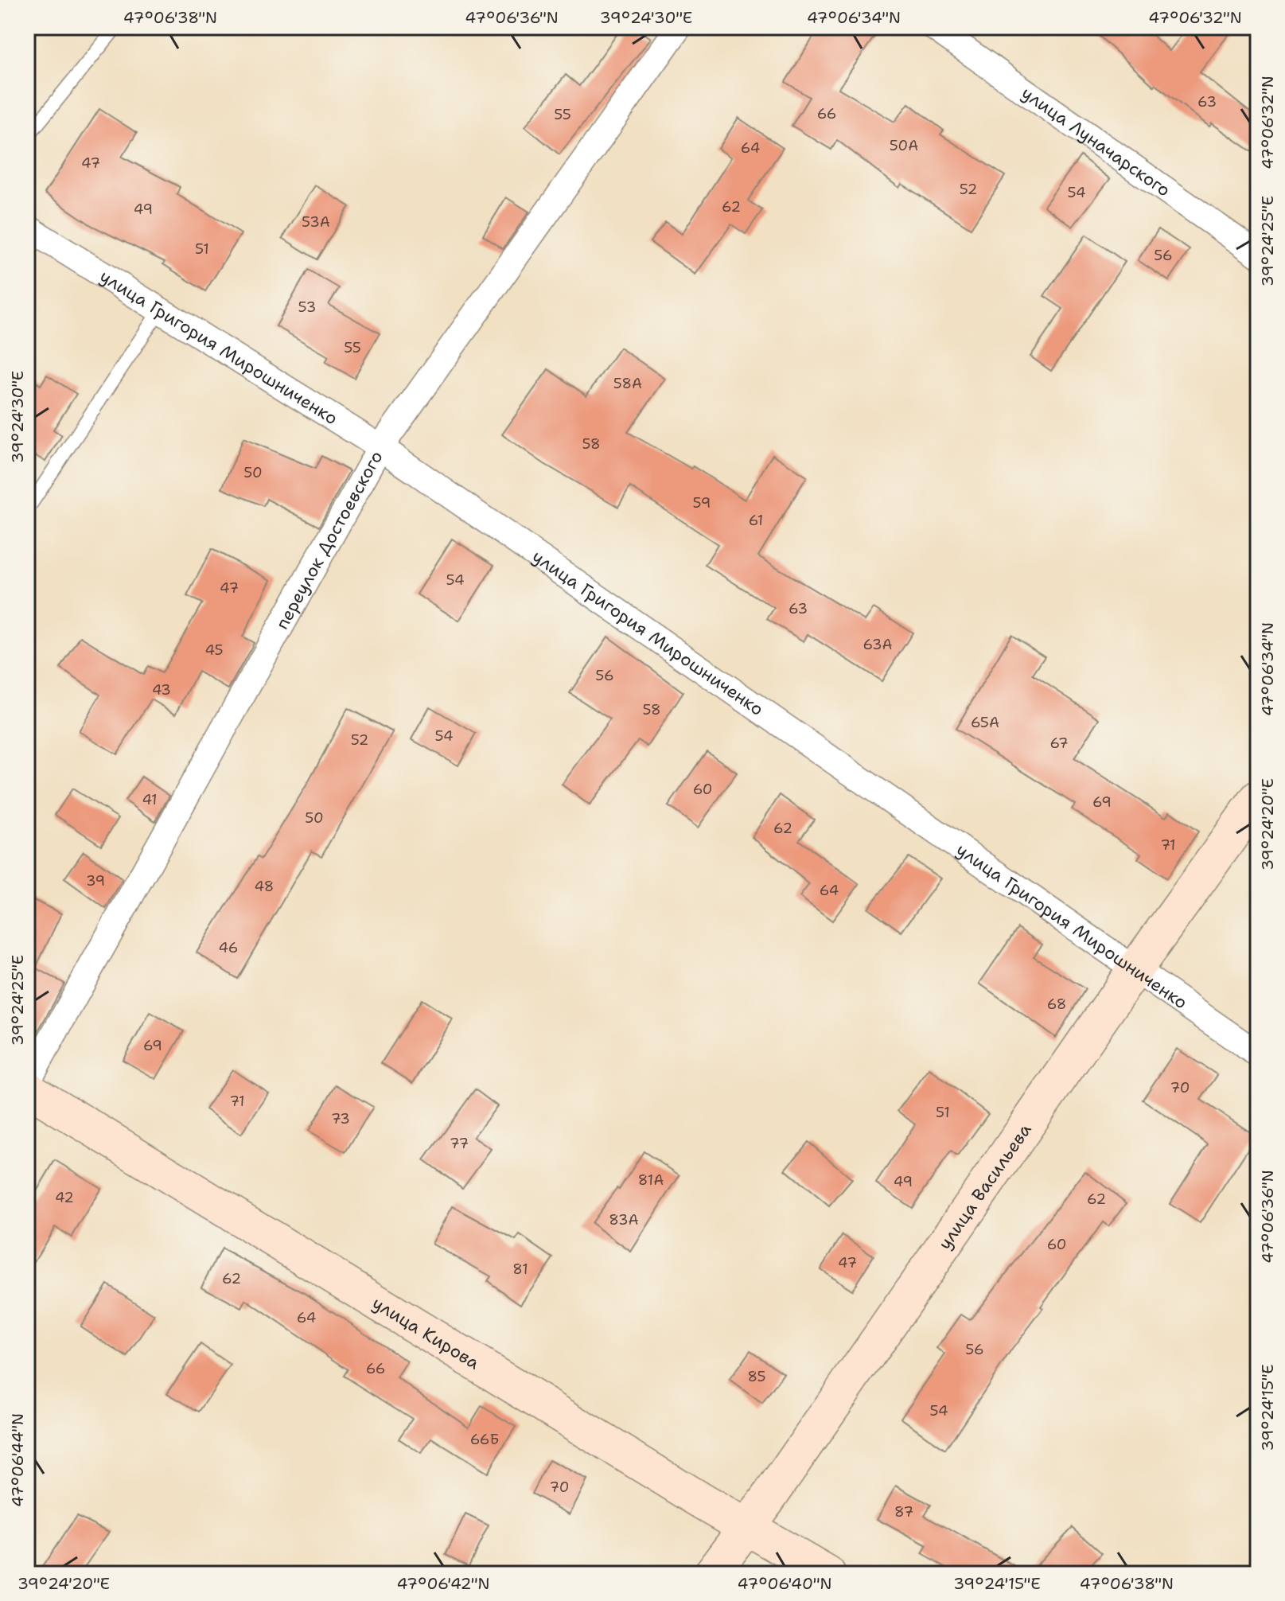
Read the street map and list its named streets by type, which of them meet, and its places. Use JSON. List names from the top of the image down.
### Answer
{
  "streets": {
    "street": [
      "улица Луначарского",
      "улица Григория Мирошниченко",
      "переулок Достоевского",
      "улица Васильева",
      "улица Кирова"
    ]
  },
  "crossings": [
    ["улица Григория Мирошниченко", "переулок Достоевского"],
    ["улица Григория Мирошниченко", "улица Васильева"],
    ["улица Васильева", "улица Кирова"]
  ],
  "house_numbers": [
    "63",
    "66",
    "55",
    "50А",
    "64",
    "47",
    "52",
    "54",
    "62",
    "49",
    "53А",
    "51",
    "56",
    "53",
    "55",
    "58А",
    "58",
    "50",
    "59",
    "61",
    "54",
    "47",
    "63",
    "63А",
    "45",
    "56",
    "43",
    "58",
    "65А",
    "54",
    "52",
    "67",
    "60",
    "41",
    "69",
    "50",
    "62",
    "71",
    "39",
    "48",
    "64",
    "46",
    "68",
    "69",
    "70",
    "71",
    "51",
    "73",
    "77",
    "81А",
    "49",
    "42",
    "62",
    "83А",
    "60",
    "47",
    "81",
    "62",
    "64",
    "56",
    "66",
    "85",
    "54",
    "66Б",
    "70",
    "87"
  ],
  "coordinates": [
    "47°06'38\"N",
    "47°06'36\"N",
    "39°24'30\"E",
    "47°06'34\"N",
    "47°06'32\"N",
    "39°24'25\"E",
    "39°24'20\"E",
    "39°24'15\"E",
    "47°06'44\"N",
    "47°06'42\"N",
    "47°06'40\"N"
  ]
}
